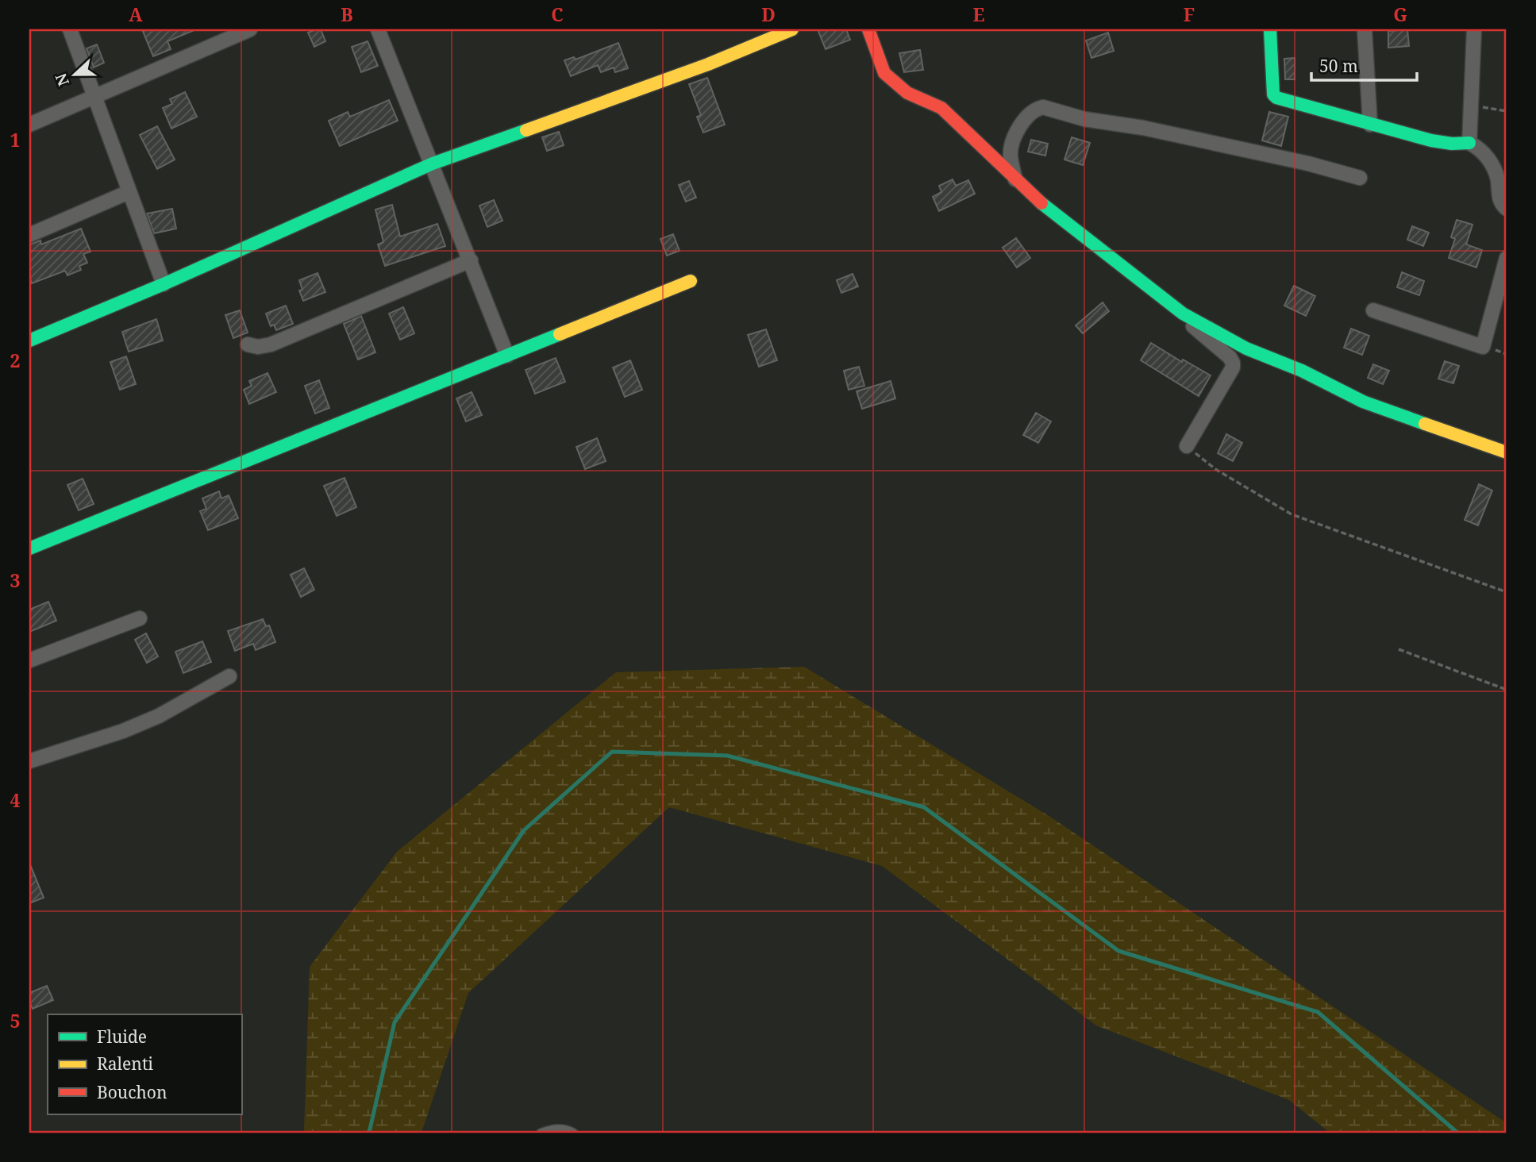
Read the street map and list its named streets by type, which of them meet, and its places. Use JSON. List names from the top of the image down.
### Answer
{
  "legend": ["Fluide", "Ralenti", "Bouchon"],
  "scale_bar": "50 m",
  "north": "left",
  "grid": {
    "columns": [
      "A",
      "B",
      "C",
      "D",
      "E",
      "F",
      "G"
    ],
    "rows": [
      "1",
      "2",
      "3",
      "4",
      "5"
    ]
  }
}
